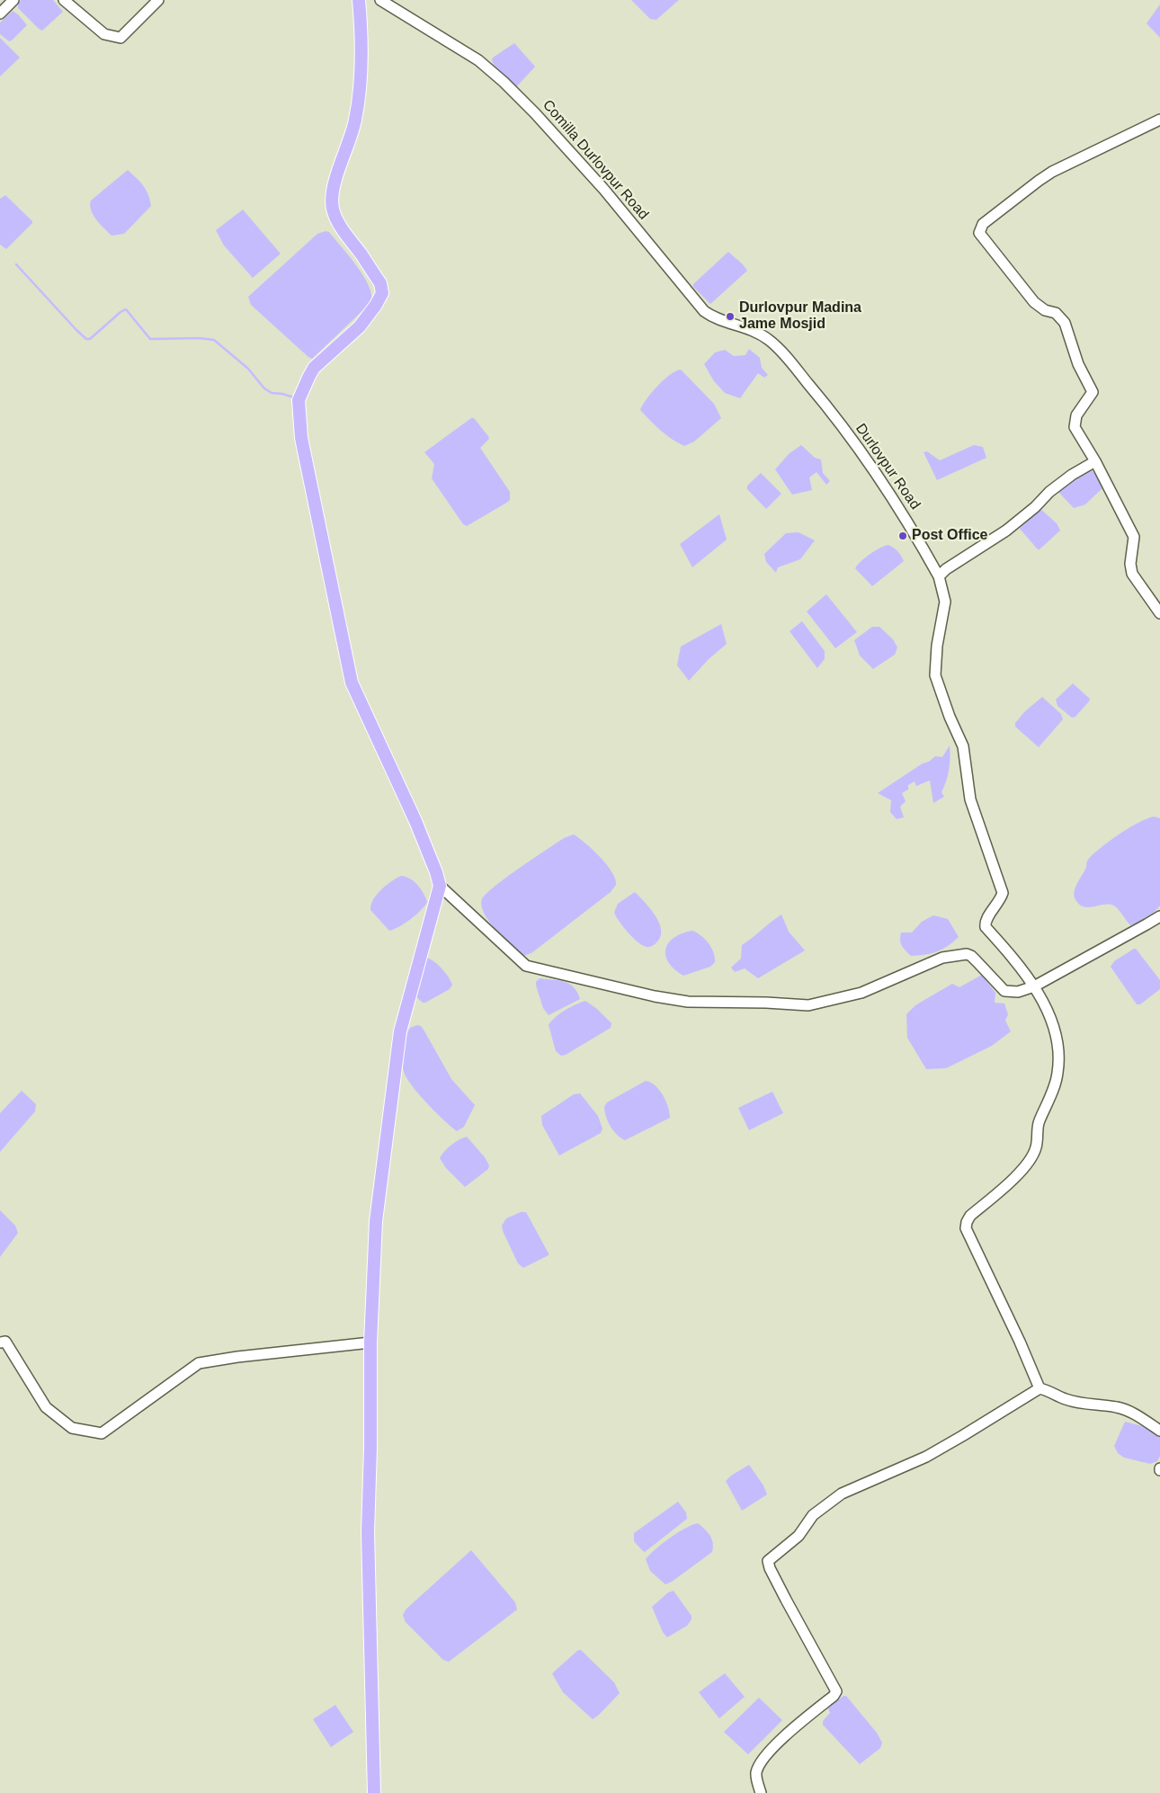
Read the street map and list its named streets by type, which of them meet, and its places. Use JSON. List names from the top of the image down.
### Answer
{
  "streets": {
    "street": ["Comilla Durlovpur Road", "Durlovpur Road"]
  },
  "crossings": [
    ["Comilla Durlovpur Road", "Durlovpur Road"]
  ],
  "places": ["Durlovpur Madina Jame Mosjid", "Post Office"]
}
